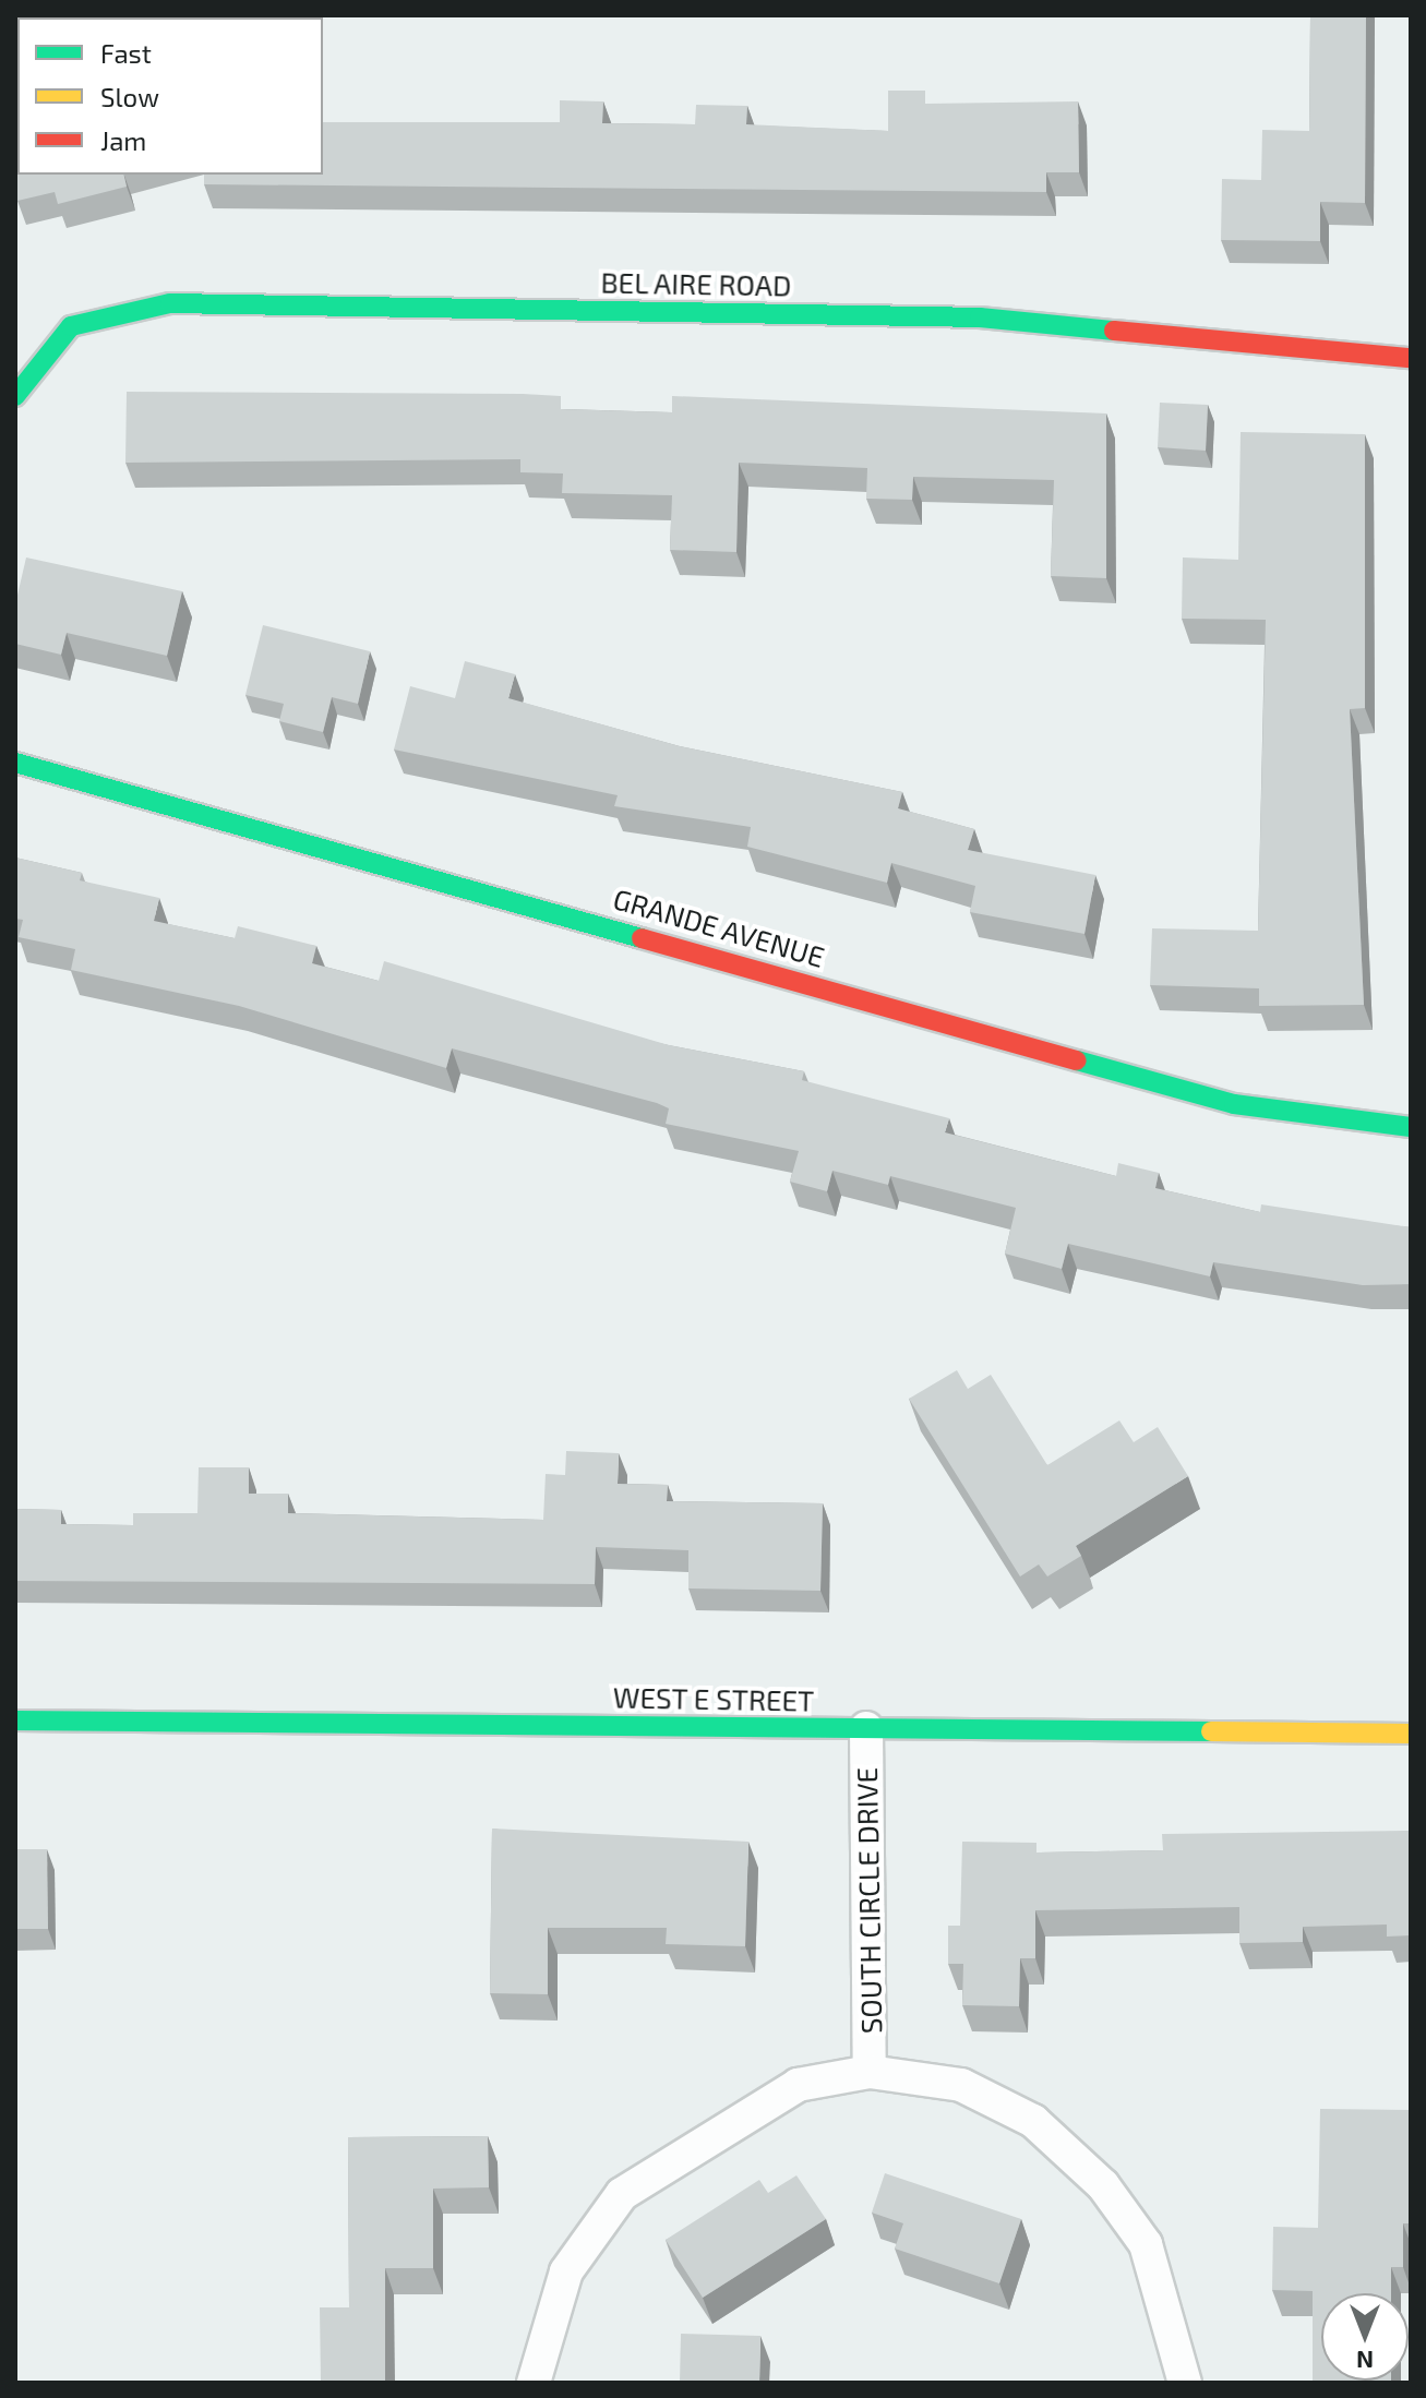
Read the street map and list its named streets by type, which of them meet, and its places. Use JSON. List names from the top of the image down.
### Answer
{
  "streets": {
    "street": [
      "BEL AIRE ROAD",
      "GRANDE AVENUE",
      "WEST E STREET",
      "SOUTH CIRCLE DRIVE"
    ]
  },
  "crossings": [
    ["WEST E STREET", "SOUTH CIRCLE DRIVE"]
  ],
  "legend": ["Fast", "Slow", "Jam"],
  "north": "bottom"
}
